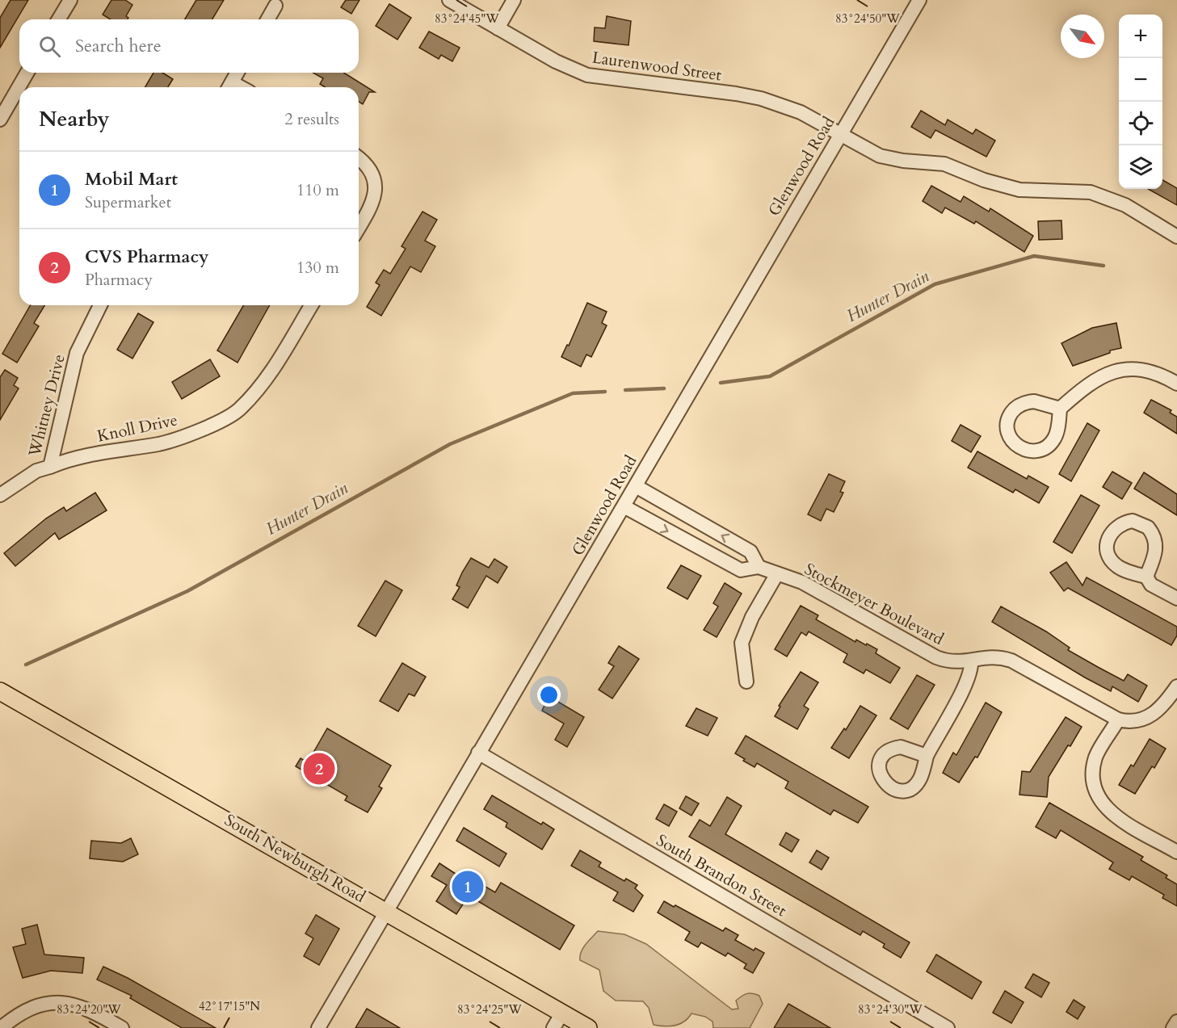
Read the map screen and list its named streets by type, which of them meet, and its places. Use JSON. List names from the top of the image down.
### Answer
{
  "streets": {
    "main road": ["South Newburgh Road"],
    "street": [
      "Laurenwood Street",
      "Glenwood Road",
      "Whitney Drive",
      "Knoll Drive",
      "Stockmeyer Boulevard",
      "South Brandon Street"
    ]
  },
  "crossings": [
    ["Laurenwood Street", "Glenwood Road"],
    ["Glenwood Road", "Stockmeyer Boulevard"],
    ["Glenwood Road", "South Newburgh Road"],
    ["Glenwood Road", "South Brandon Street"],
    ["Whitney Drive", "Knoll Drive"]
  ],
  "water": ["Hunter Drain"],
  "north": "bottom right",
  "page": {
    "map_buttons": ["+", "−"],
    "search": "Search here",
    "heading": ["Nearby", "2 results"],
    "list": [
      {
        "mark": "1",
        "name": "Mobil Mart",
        "note": "Supermarket",
        "value": "110 m"
      },
      {
        "mark": "2",
        "name": "CVS Pharmacy",
        "note": "Pharmacy",
        "value": "130 m"
      }
    ],
    "pins": ["2", "1"]
  },
  "coordinates": [
    "83°24'45\"W",
    "83°24'50\"W",
    "42°17'15\"N",
    "83°24'20\"W",
    "83°24'25\"W",
    "83°24'30\"W"
  ]
}
